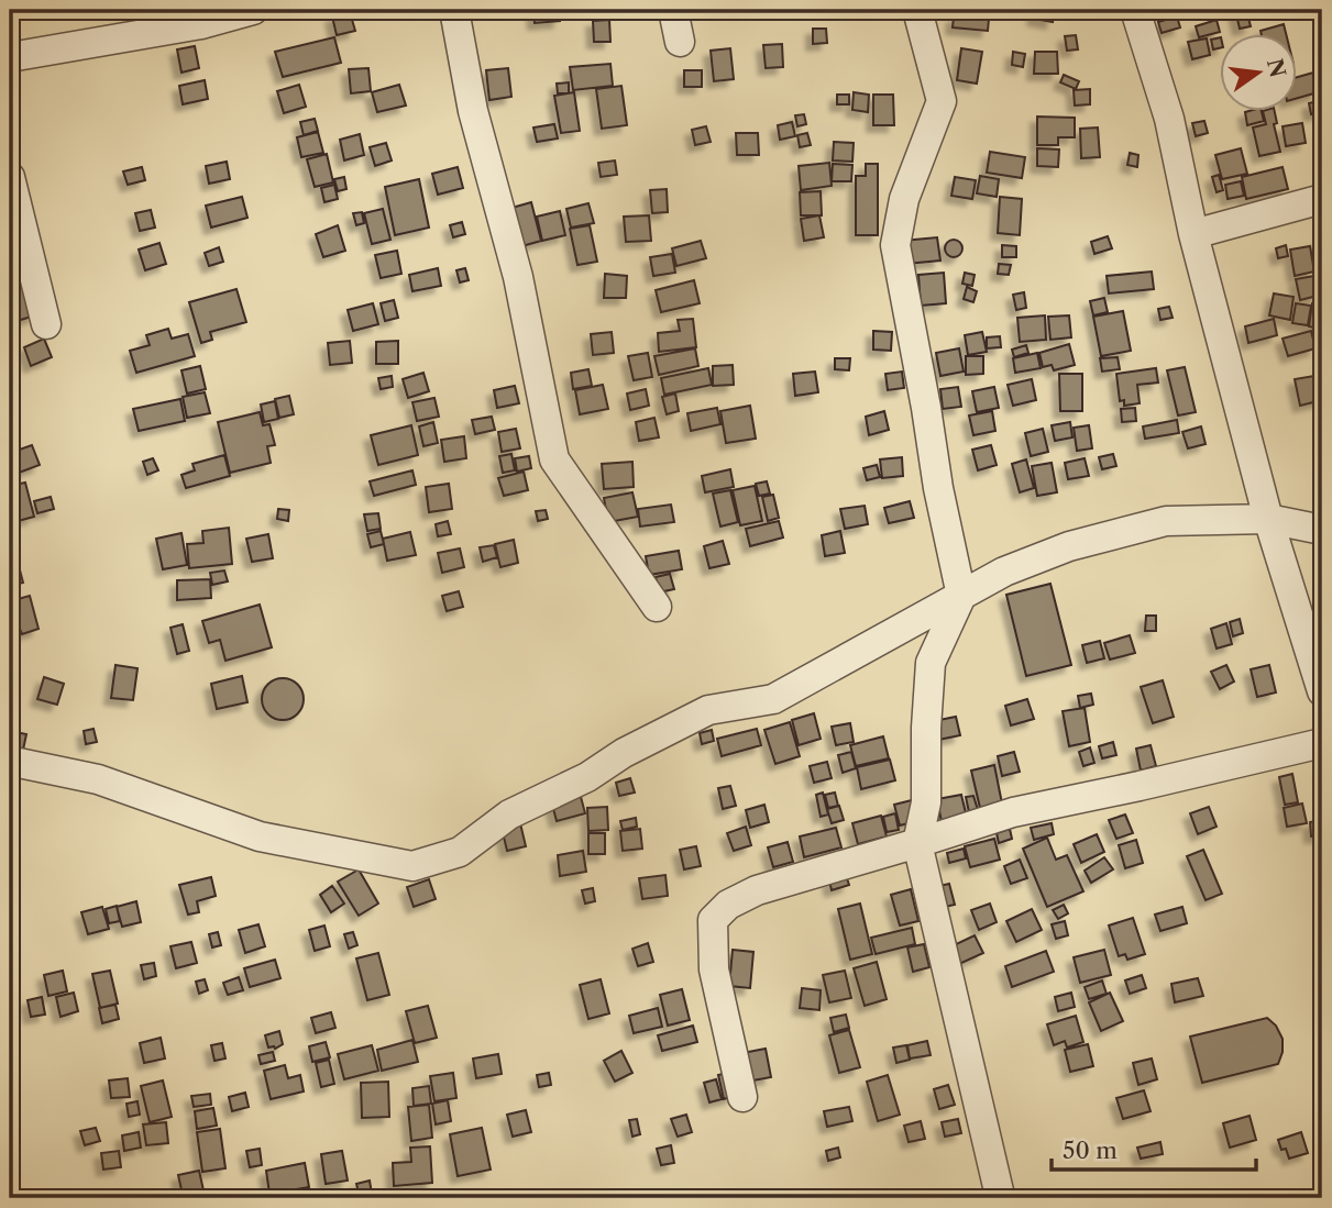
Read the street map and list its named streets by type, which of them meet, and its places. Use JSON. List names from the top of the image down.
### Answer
{
  "scale_bar": "50 m",
  "north": "right"
}
